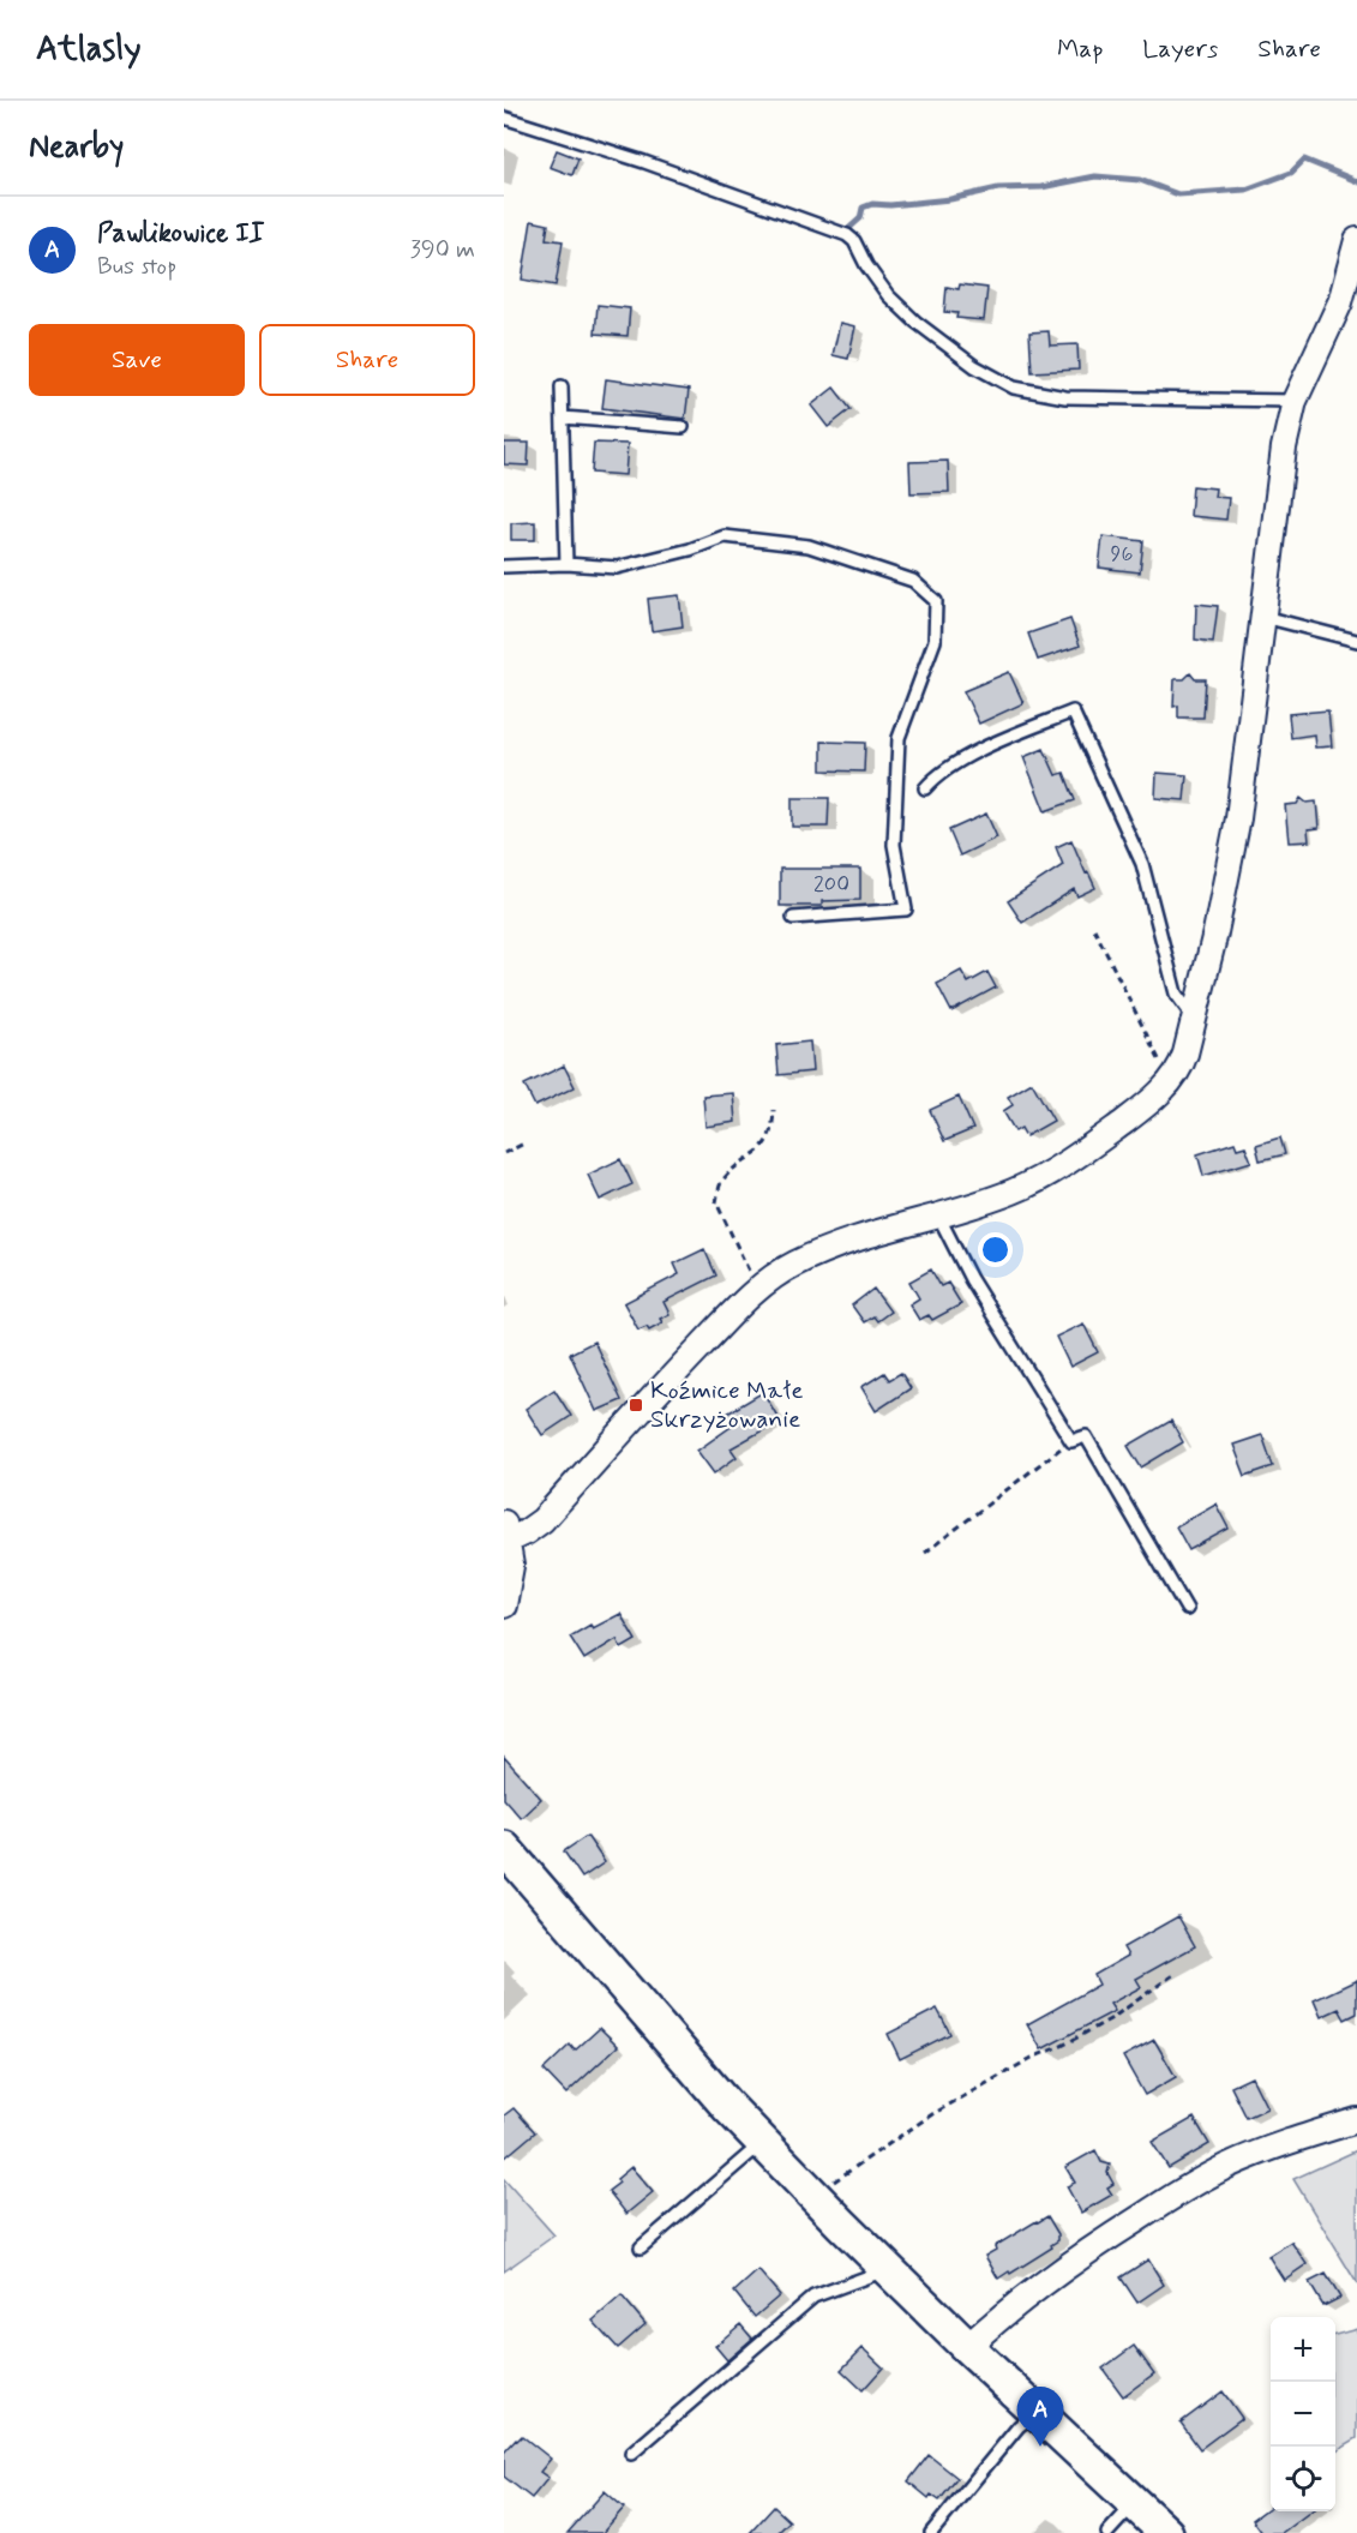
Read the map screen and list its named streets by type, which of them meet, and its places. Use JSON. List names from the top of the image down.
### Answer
{
  "places": {
    "transit": ["Koźmice Małe Skrzyżowanie"]
  },
  "house_numbers": ["96", "200"],
  "page": {
    "header": "Atlasly",
    "nav": ["Map", "Layers", "Share"],
    "heading": "Nearby",
    "list": [
      {
        "mark": "A",
        "name": "Pawlikowice II",
        "note": "Bus stop",
        "value": "390 m"
      }
    ],
    "buttons": ["Save", "Share"],
    "map_buttons": ["+", "−"],
    "pins": "A"
  }
}
